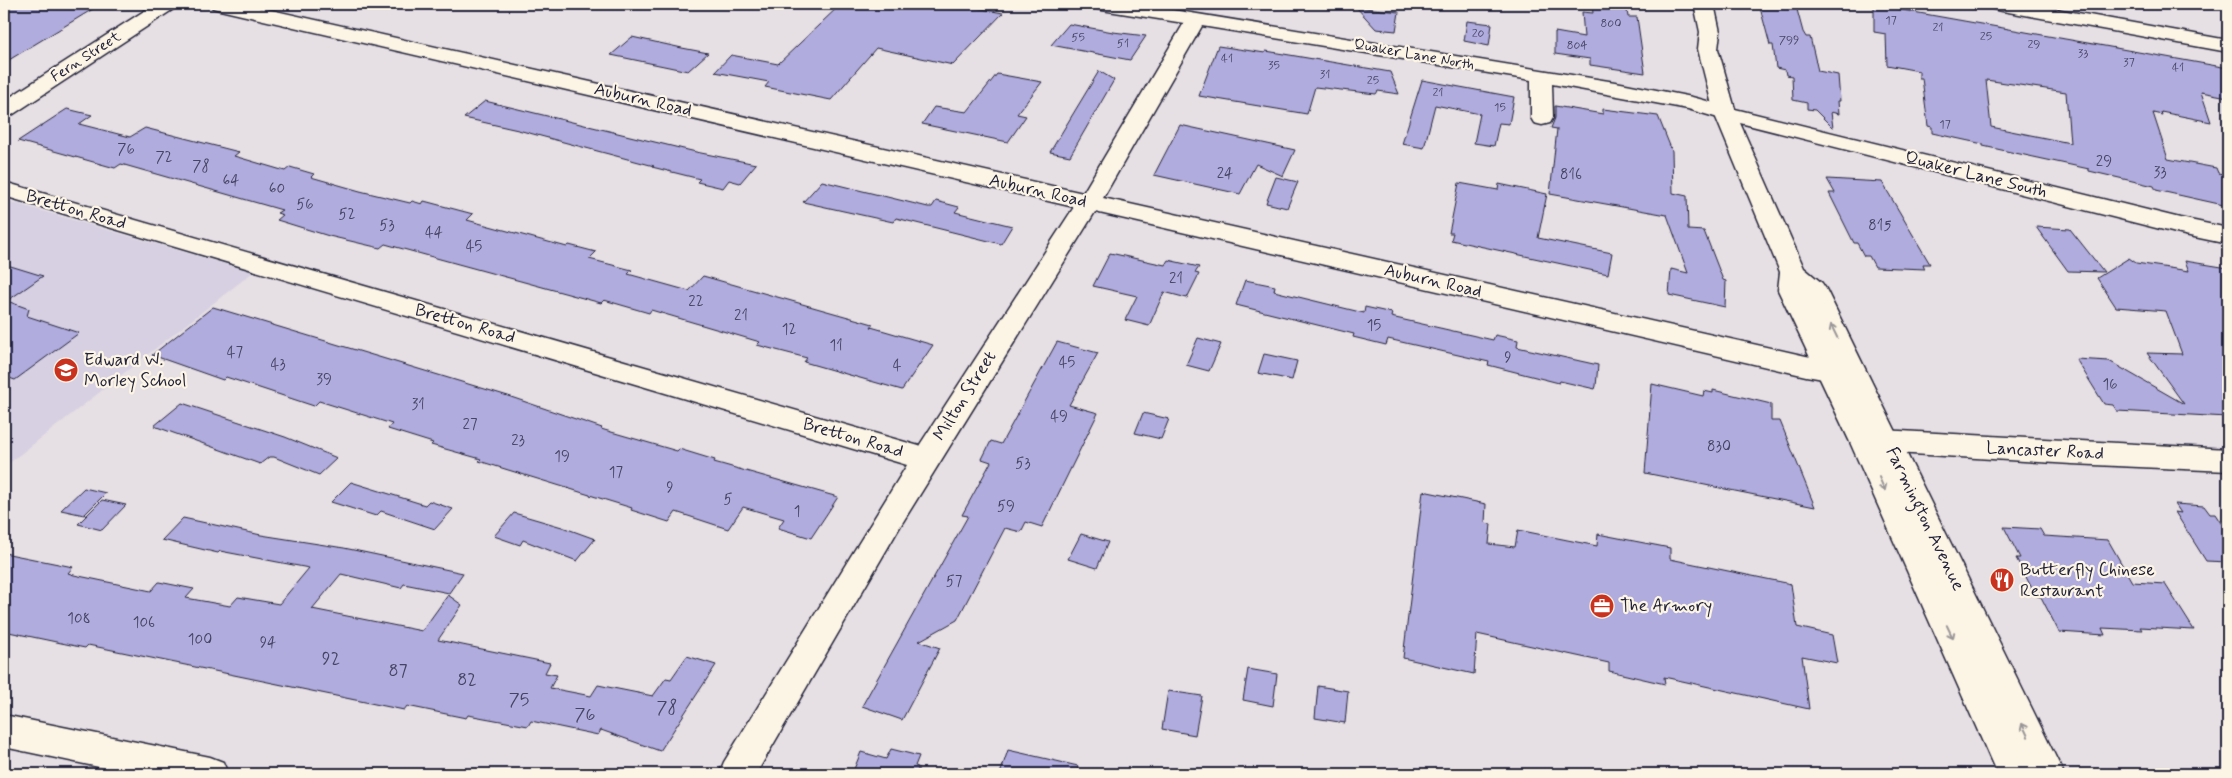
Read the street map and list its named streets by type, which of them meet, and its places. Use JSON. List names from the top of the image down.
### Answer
{
  "streets": {
    "street": [
      "Quaker Lane North",
      "Fern Street",
      "Auburn Road",
      "Quaker Lane South",
      "Bretton Road",
      "Milton Street",
      "Lancaster Road",
      "Farmington Avenue"
    ]
  },
  "crossings": [
    ["Quaker Lane North", "Quaker Lane South"],
    ["Quaker Lane North", "Milton Street"],
    ["Quaker Lane North", "Farmington Avenue"],
    ["Auburn Road", "Milton Street"],
    ["Auburn Road", "Farmington Avenue"],
    ["Quaker Lane South", "Farmington Avenue"],
    ["Bretton Road", "Milton Street"],
    ["Lancaster Road", "Farmington Avenue"]
  ],
  "places": {
    "school or university": ["Edward W. Morley School"],
    "restaurant": ["Butterfly Chinese Restaurant"],
    "office": ["The Armory"]
  },
  "house_numbers": [
    "17",
    "800",
    "21",
    "20",
    "25",
    "55",
    "799",
    "51",
    "29",
    "804",
    "33",
    "41",
    "37",
    "35",
    "41",
    "31",
    "25",
    "21",
    "15",
    "17",
    "76",
    "72",
    "29",
    "78",
    "33",
    "24",
    "816",
    "64",
    "60",
    "56",
    "52",
    "53",
    "815",
    "44",
    "45",
    "21",
    "22",
    "21",
    "15",
    "12",
    "11",
    "47",
    "9",
    "45",
    "43",
    "4",
    "39",
    "16",
    "31",
    "49",
    "27",
    "23",
    "830",
    "19",
    "53",
    "17",
    "9",
    "5",
    "59",
    "1",
    "57",
    "108",
    "106",
    "100",
    "94",
    "92",
    "87",
    "82",
    "75",
    "78",
    "76"
  ]
}
